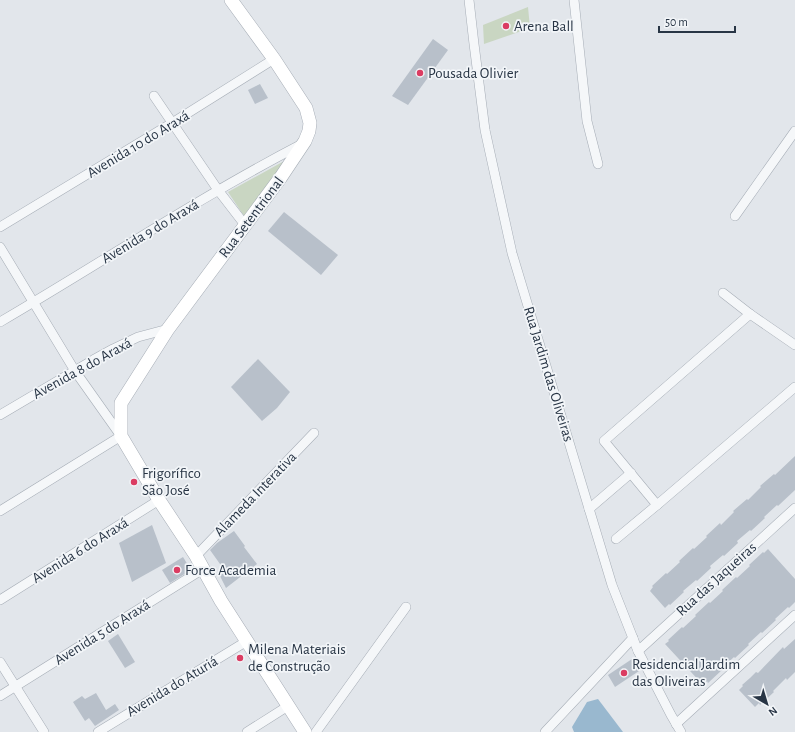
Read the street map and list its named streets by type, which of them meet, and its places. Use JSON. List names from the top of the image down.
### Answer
{
  "streets": {
    "street": [
      "Avenida 10 do Araxá",
      "Rua Setentrional",
      "Avenida 9 do Araxá",
      "Avenida 8 do Araxá",
      "Rua Jardim das Oliveiras",
      "Alameda Interativa",
      "Avenida 6 do Araxá",
      "Rua das Jaqueiras",
      "Avenida 5 do Araxá",
      "Avenida do Aturiá"
    ]
  },
  "crossings": [
    ["Avenida 10 do Araxá", "Rua Setentrional"],
    ["Rua Setentrional", "Avenida 9 do Araxá"],
    ["Rua Setentrional", "Avenida 8 do Araxá"],
    ["Rua Jardim das Oliveiras", "Rua das Jaqueiras"]
  ],
  "places": [
    "Arena Ball",
    "Pousada Olivier",
    "Frigorífico São José",
    "Force Academia",
    "Milena Materiais de Construção",
    "Residencial Jardim das Oliveiras"
  ],
  "scale_bar": "50 m",
  "north": "bottom right"
}
